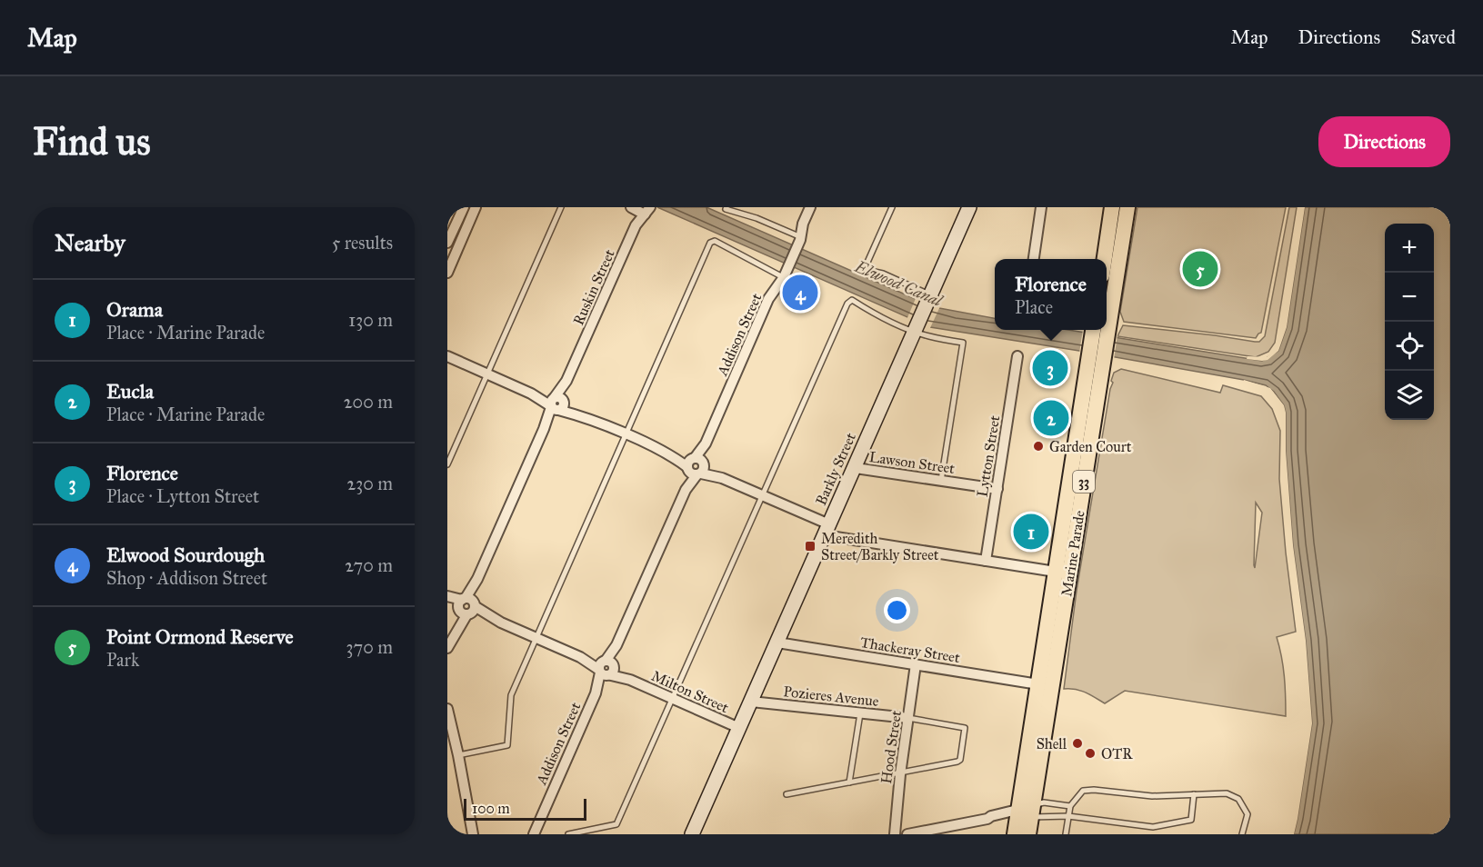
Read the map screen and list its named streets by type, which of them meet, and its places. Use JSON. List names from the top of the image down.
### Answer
{
  "streets": {
    "main road": ["Barkly Street", "33", "Marine Parade"],
    "street": [
      "Ruskin Street",
      "Addison Street",
      "Lytton Street",
      "Lawson Street",
      "Thackeray Street",
      "Milton Street",
      "Pozieres Avenue",
      "Hood Street"
    ]
  },
  "crossings": [
    ["Ruskin Street", "Milton Street"],
    ["Addison Street", "Milton Street"],
    ["Lytton Street", "Lawson Street"],
    ["Lawson Street", "Barkly Street"],
    ["Barkly Street", "Thackeray Street"],
    ["Barkly Street", "Milton Street"],
    ["Barkly Street", "Pozieres Avenue"],
    ["Marine Parade", "Thackeray Street"],
    ["Thackeray Street", "Hood Street"],
    ["Pozieres Avenue", "Hood Street"]
  ],
  "water": ["Elwood Canal"],
  "places": {
    "other": ["Garden Court", "Shell", "OTR"],
    "transit": ["Meredith Street/Barkly Street"]
  },
  "scale_bar": "100 m",
  "page": {
    "header": "Map",
    "nav": ["Map", "Directions", "Saved"],
    "buttons": "Directions",
    "title": "Find us",
    "heading": ["Nearby", "5 results"],
    "map_buttons": ["+", "−"],
    "pins": [
      "5",
      "4",
      "3",
      "2",
      "1"
    ],
    "popup": ["Florence", "Place"],
    "list": [
      {
        "mark": "1",
        "name": "Orama",
        "note": "Place · Marine Parade",
        "value": "130 m"
      },
      {
        "mark": "2",
        "name": "Eucla",
        "note": "Place · Marine Parade",
        "value": "200 m"
      },
      {
        "mark": "3",
        "name": "Florence",
        "note": "Place · Lytton Street",
        "value": "230 m"
      },
      {
        "mark": "4",
        "name": "Elwood Sourdough",
        "note": "Shop · Addison Street",
        "value": "270 m"
      },
      {
        "mark": "5",
        "name": "Point Ormond Reserve",
        "note": "Park",
        "value": "370 m"
      }
    ],
    "scale": "100 m"
  }
}
